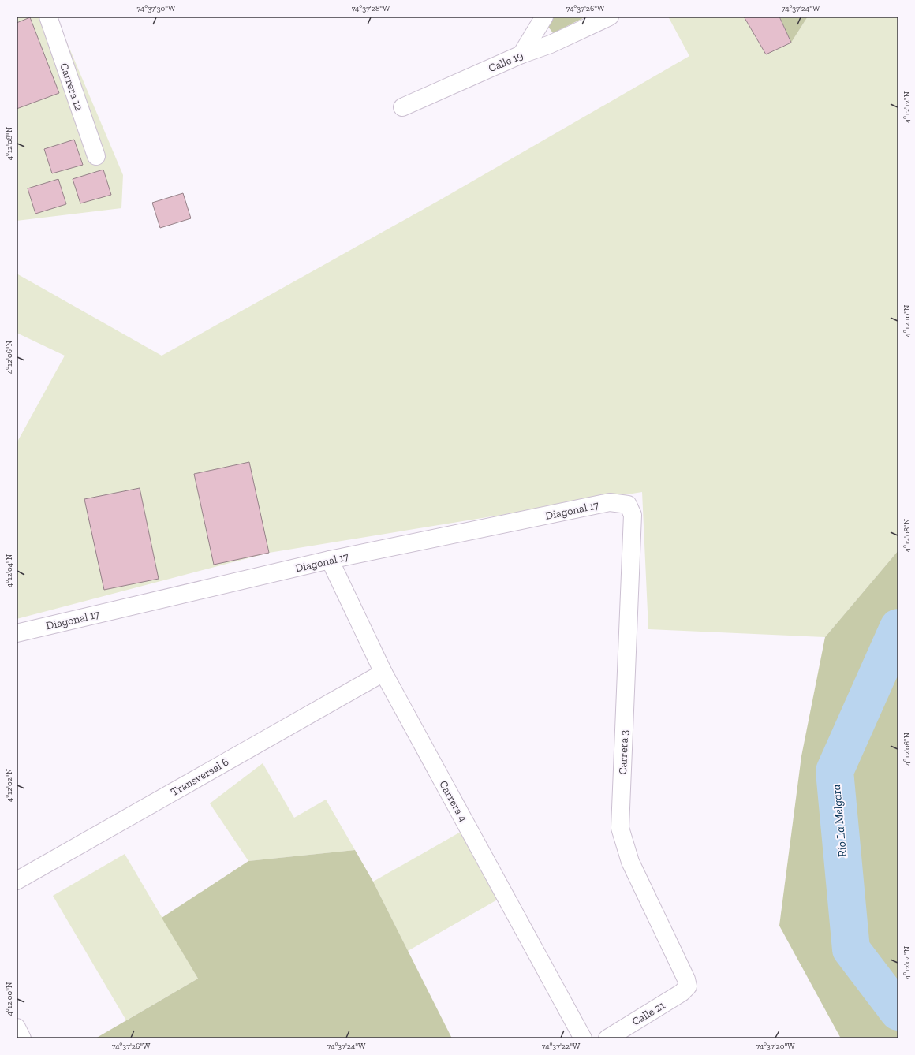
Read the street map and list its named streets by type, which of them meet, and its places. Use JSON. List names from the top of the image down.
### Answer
{
  "streets": {
    "street": [
      "Calle 19",
      "Carrera 12",
      "Diagonal 17",
      "Carrera 3",
      "Transversal 6",
      "Carrera 4",
      "Calle 21"
    ]
  },
  "crossings": [
    ["Diagonal 17", "Carrera 3"],
    ["Diagonal 17", "Carrera 4"],
    ["Carrera 3", "Calle 21"],
    ["Transversal 6", "Carrera 4"]
  ],
  "water": ["Río La Melgara"],
  "coordinates": [
    "74°37'30\"W",
    "74°37'28\"W",
    "74°37'26\"W",
    "74°37'24\"W",
    "4°12'12\"N",
    "4°12'08\"N",
    "4°12'10\"N",
    "4°12'06\"N",
    "4°12'04\"N",
    "4°12'02\"N",
    "4°12'00\"N",
    "74°37'22\"W",
    "74°37'20\"W"
  ]
}
